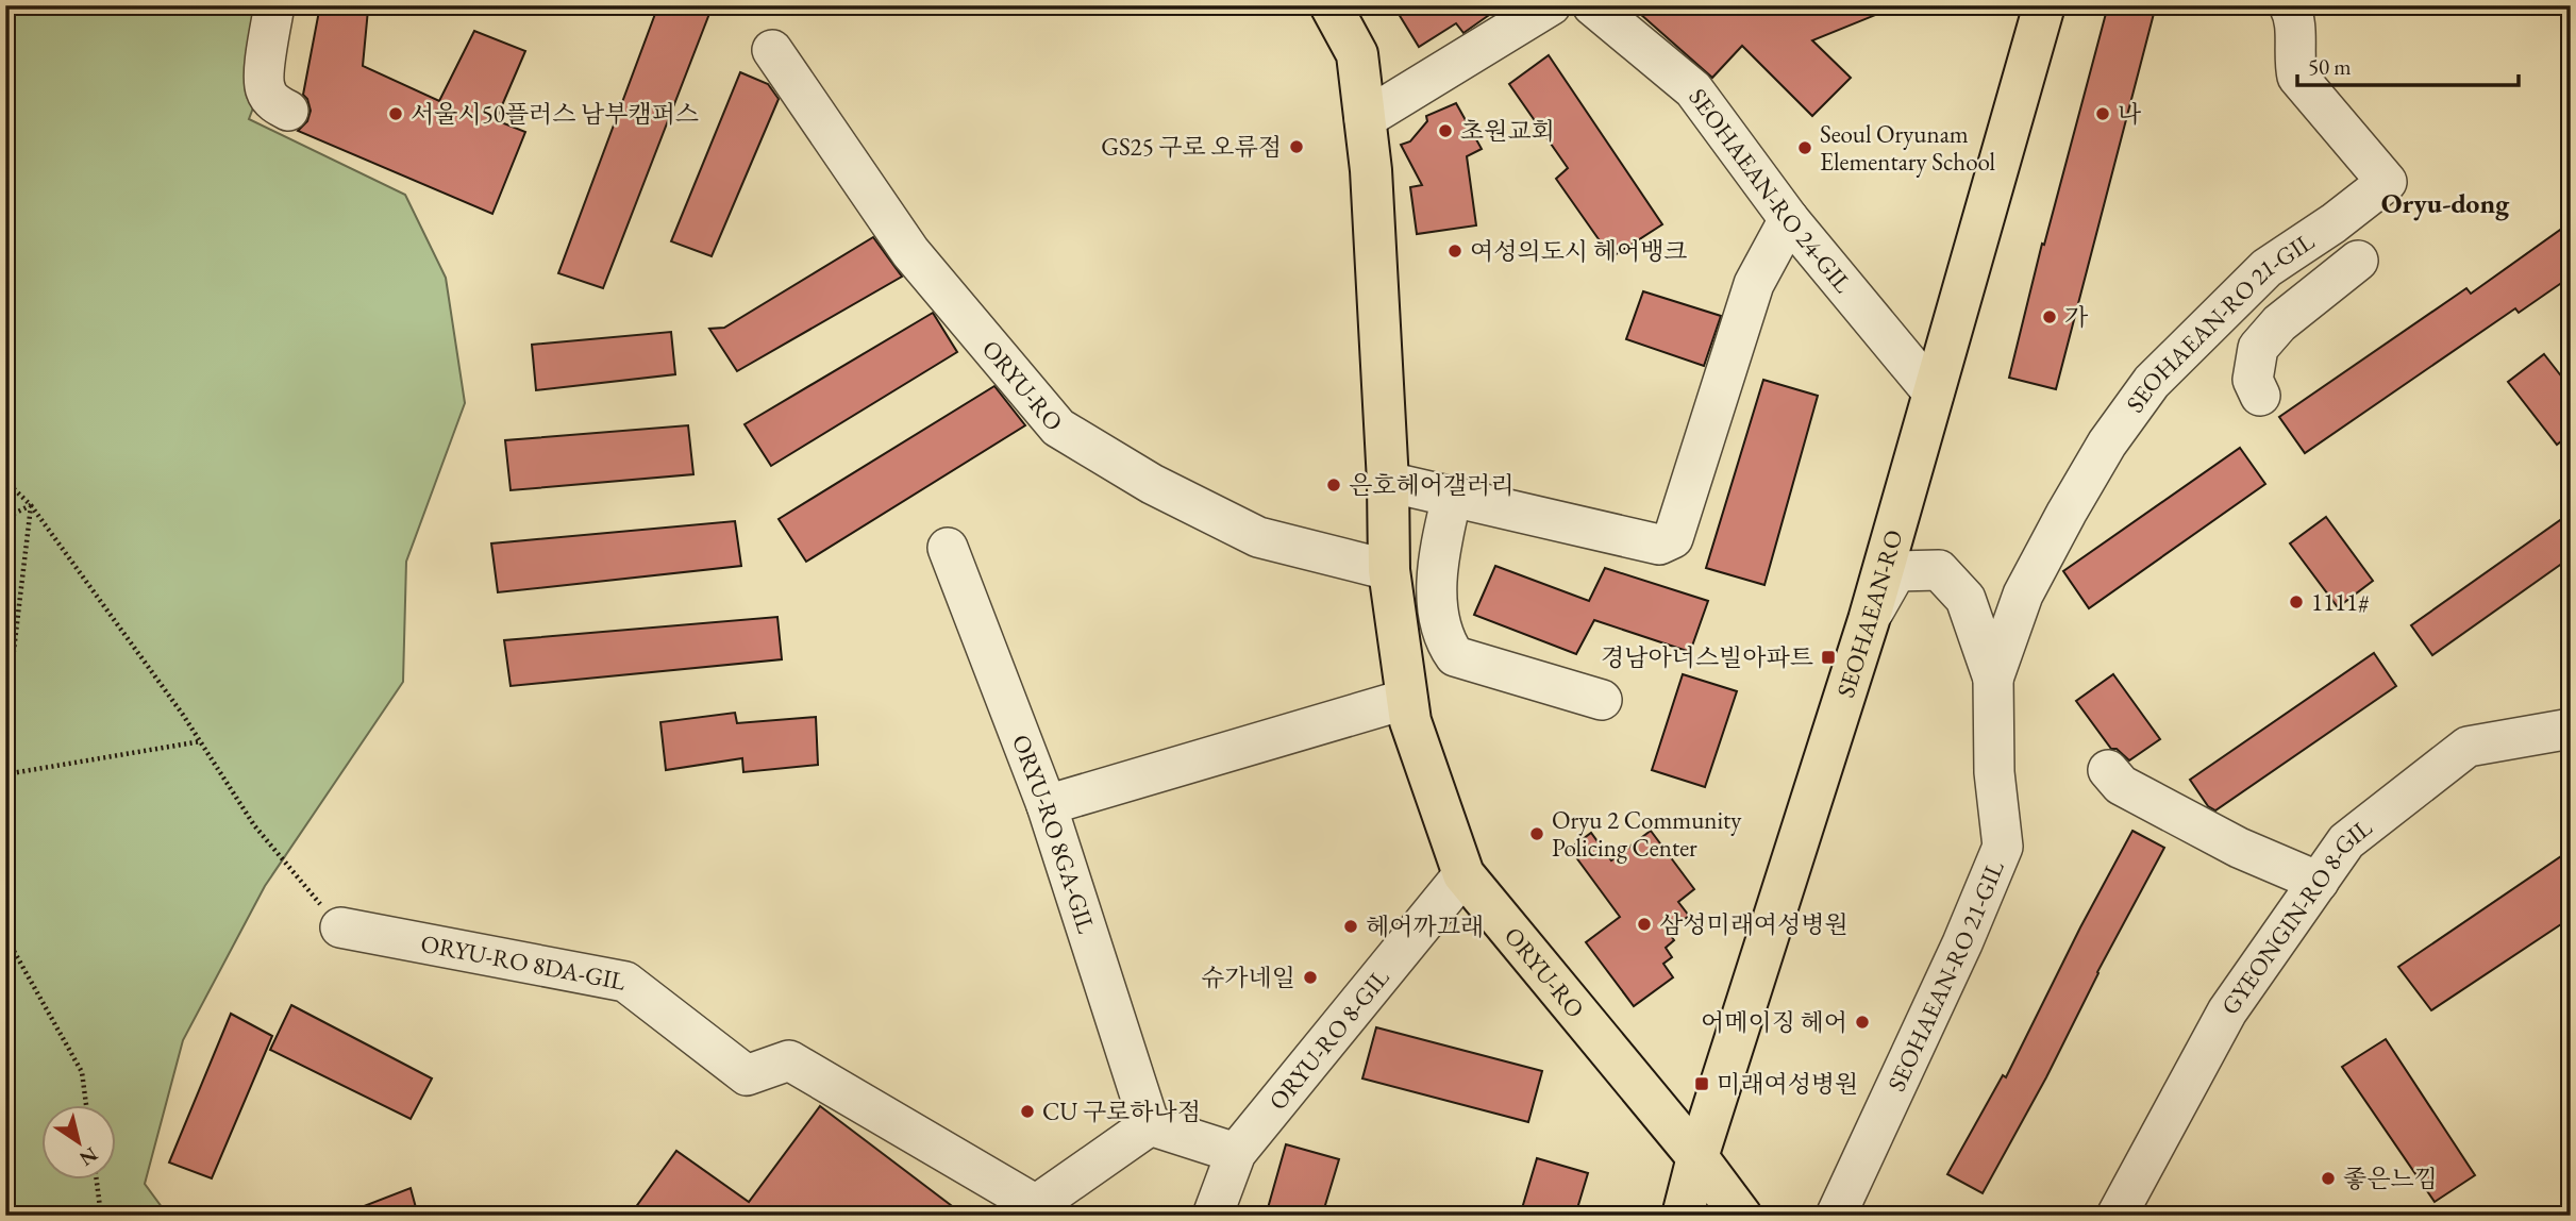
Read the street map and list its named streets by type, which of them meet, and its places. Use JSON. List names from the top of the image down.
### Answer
{
  "streets": {
    "main road": ["ORYU-RO", "SEOHAEAN-RO"],
    "street": [
      "SEOHAEAN-RO 24-GIL",
      "SEOHAEAN-RO 21-GIL",
      "ORYU-RO 8GA-GIL",
      "GYEONGIN-RO 8-GIL",
      "ORYU-RO 8DA-GIL",
      "ORYU-RO 8-GIL"
    ]
  },
  "crossings": [
    ["SEOHAEAN-RO 24-GIL", "SEOHAEAN-RO"],
    ["SEOHAEAN-RO 21-GIL", "SEOHAEAN-RO"],
    ["ORYU-RO", "SEOHAEAN-RO"],
    ["ORYU-RO", "ORYU-RO 8-GIL"]
  ],
  "districts": ["Oryu-dong"],
  "places": {
    "other": [
      "서울시50플러스 남부캠퍼스",
      "나",
      "초원교회",
      "GS25 구로 오류점",
      "Seoul Oryunam Elementary School",
      "여성의도시 헤어뱅크",
      "가",
      "은호헤어갤러리",
      "1111#",
      "Oryu 2 Community Policing Center",
      "삼성미래여성병원",
      "헤어까끄래",
      "슈가네일",
      "어메이징 헤어",
      "CU 구로하나점",
      "좋은느낌"
    ],
    "transit": ["경남아너스빌아파트", "미래여성병원"]
  },
  "scale_bar": "50 m",
  "north": "bottom right"
}
